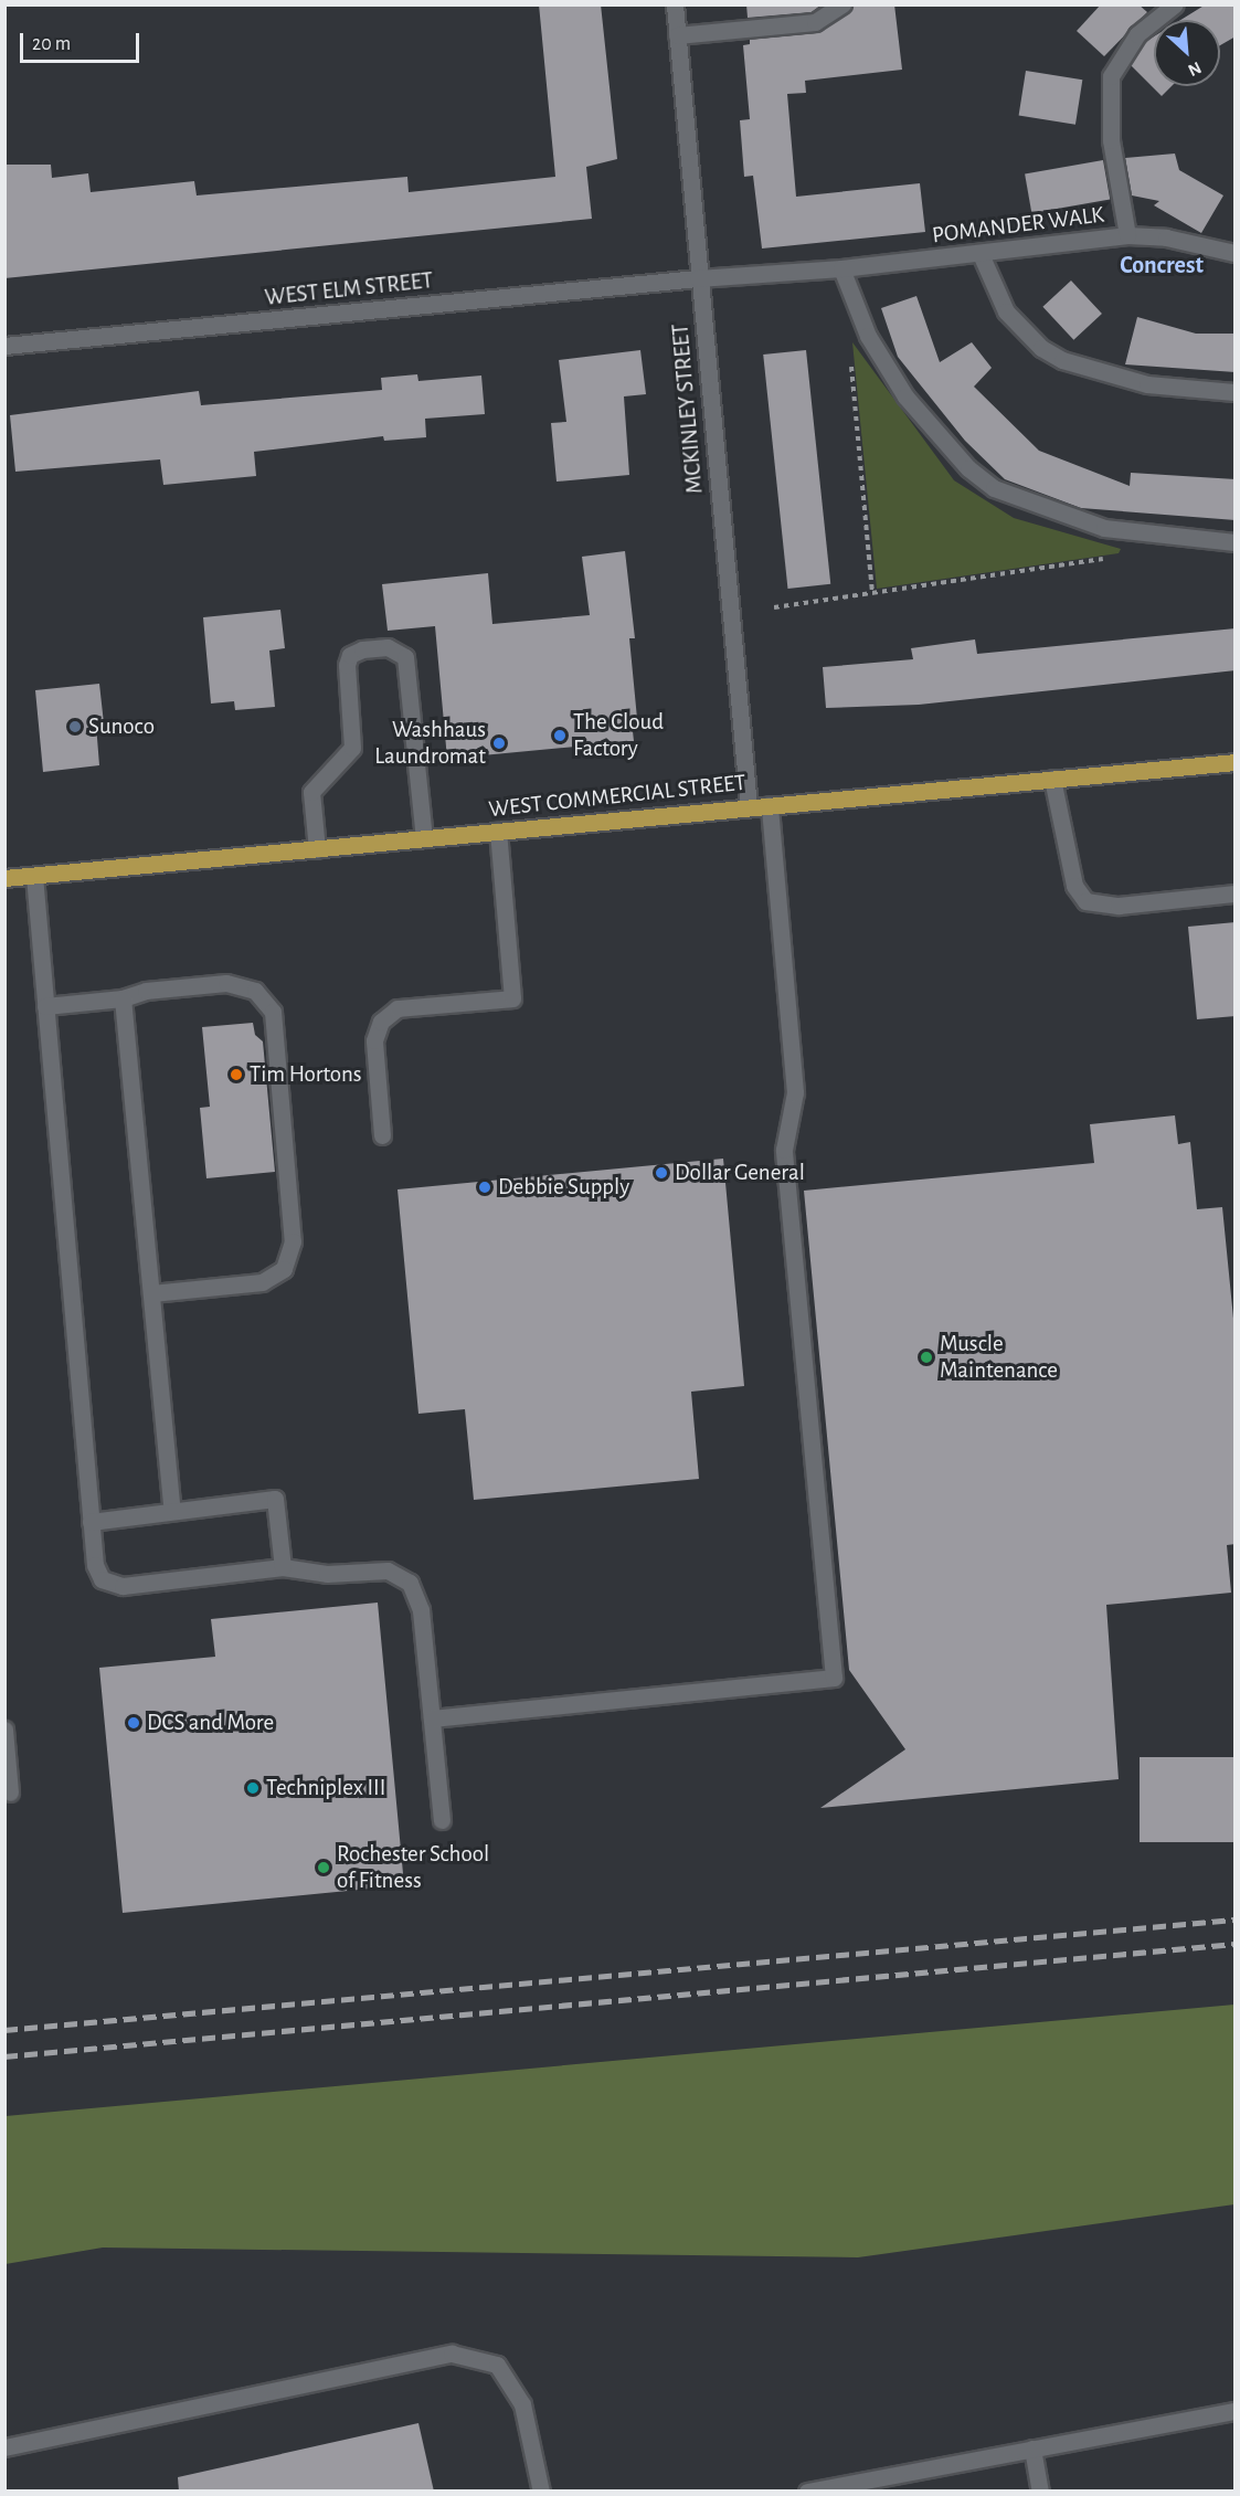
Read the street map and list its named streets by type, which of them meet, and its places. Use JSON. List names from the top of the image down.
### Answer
{
  "streets": {
    "main road": ["WEST COMMERCIAL STREET"],
    "street": ["POMANDER WALK", "WEST ELM STREET", "MCKINLEY STREET"]
  },
  "crossings": [
    ["POMANDER WALK", "WEST ELM STREET"],
    ["POMANDER WALK", "MCKINLEY STREET"],
    ["WEST ELM STREET", "MCKINLEY STREET"],
    ["MCKINLEY STREET", "WEST COMMERCIAL STREET"]
  ],
  "districts": ["Concrest"],
  "places": [
    "Sunoco",
    "The Cloud Factory",
    "Washhaus Laundromat",
    "Tim Hortons",
    "Dollar General",
    "Debbie Supply",
    "Muscle Maintenance",
    "DCS and More",
    "Techniplex III",
    "Rochester School of Fitness"
  ],
  "scale_bar": "20 m",
  "north": "bottom right"
}
